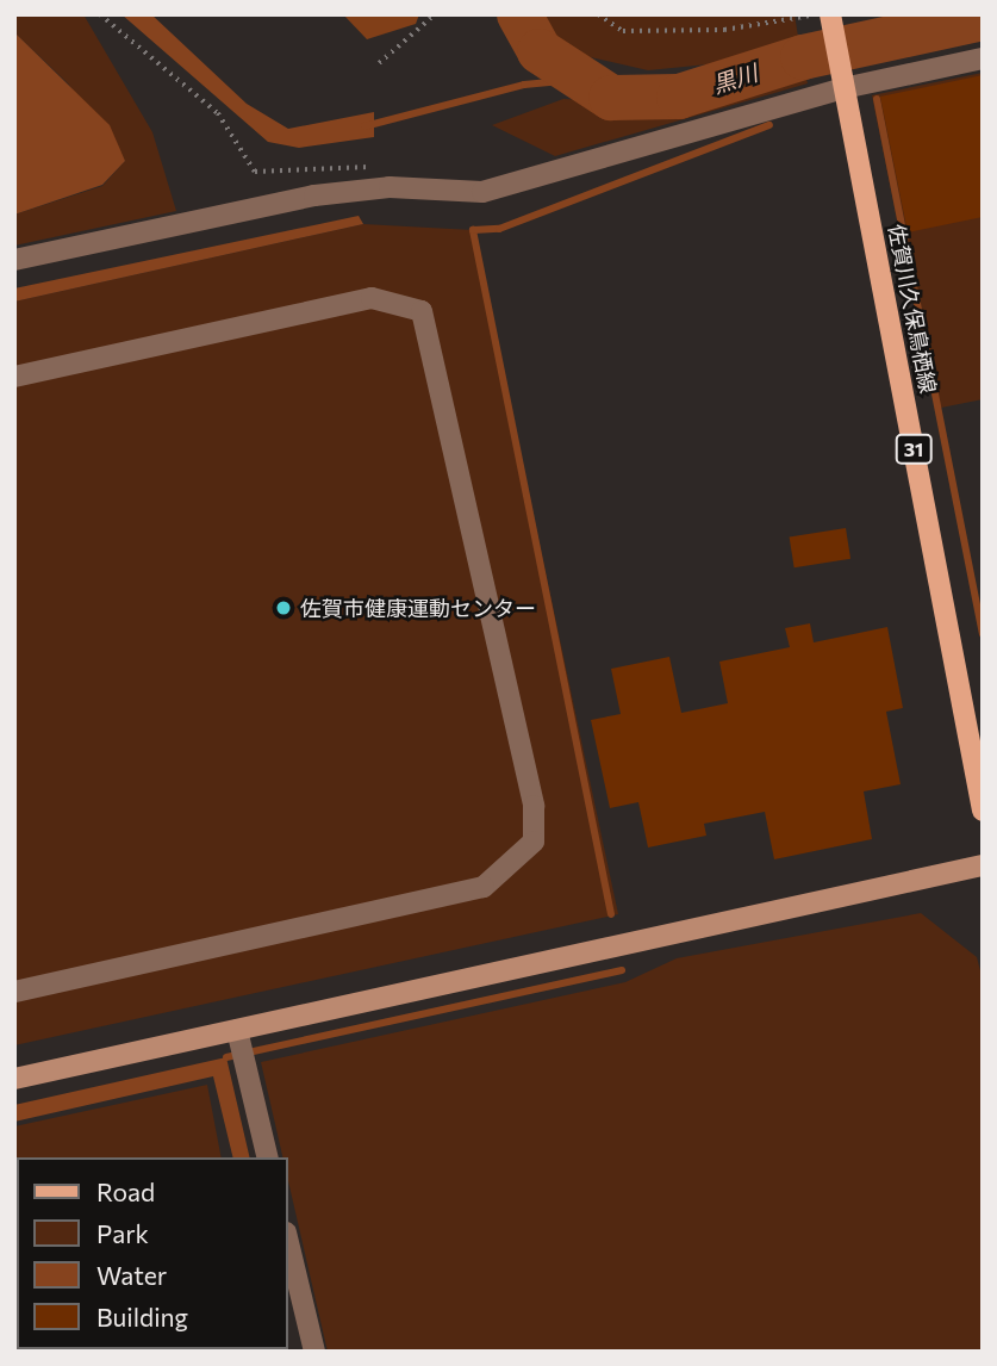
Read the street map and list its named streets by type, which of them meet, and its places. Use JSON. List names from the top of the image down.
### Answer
{
  "streets": {
    "main road": ["佐賀川久保鳥栖線", "31"]
  },
  "water": ["黒川"],
  "places": ["佐賀市健康運動センター"],
  "legend": [
    "Road",
    "Park",
    "Water",
    "Building"
  ]
}
